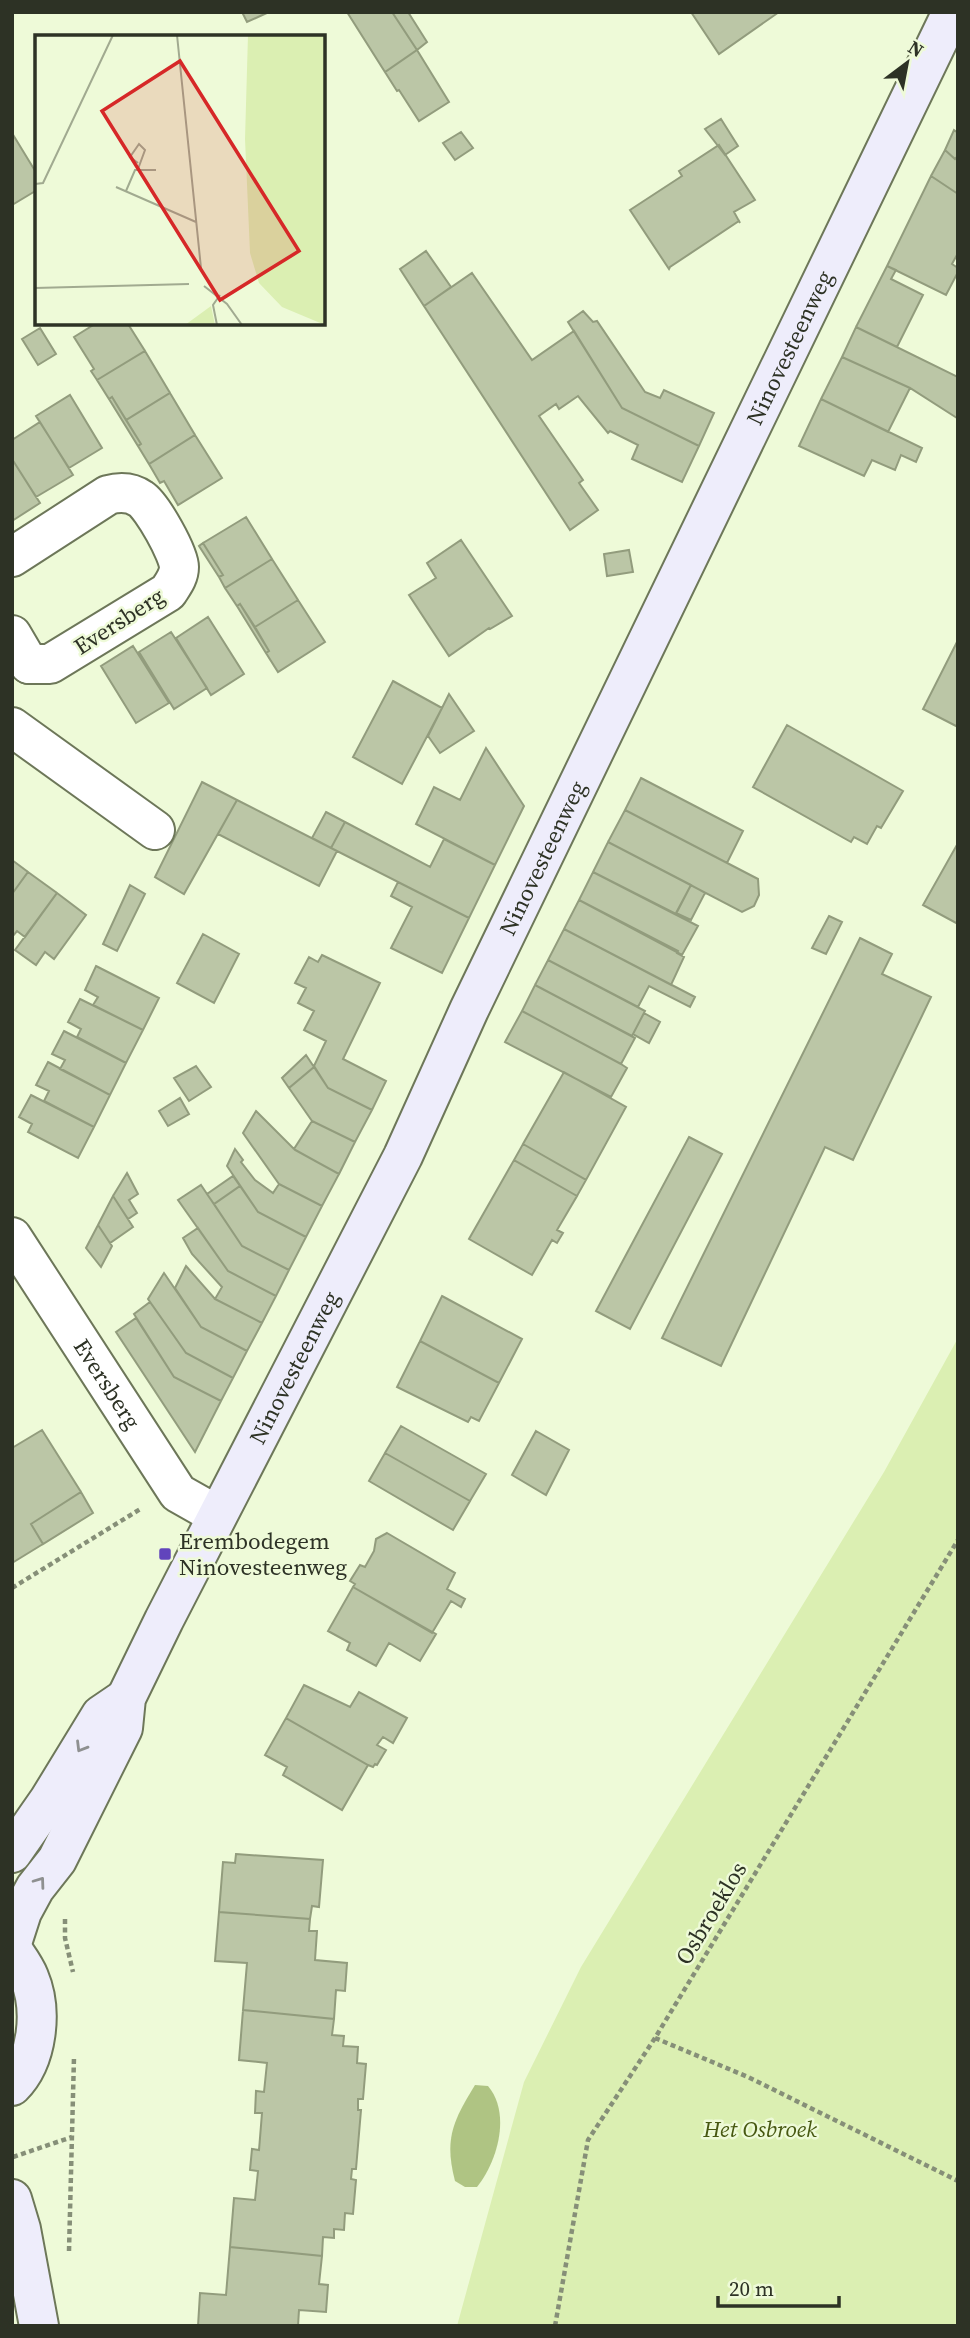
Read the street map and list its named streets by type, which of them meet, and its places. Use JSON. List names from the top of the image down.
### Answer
{
  "streets": {
    "main road": ["Ninovesteenweg"],
    "street": ["Eversberg"],
    "path": ["Osbroeklos"]
  },
  "crossings": [
    ["Ninovesteenweg", "Eversberg"]
  ],
  "parks": ["Het Osbroek"],
  "places": {
    "transit": ["Erembodegem Ninovesteenweg"]
  },
  "scale_bar": "20 m",
  "north": "top right"
}
